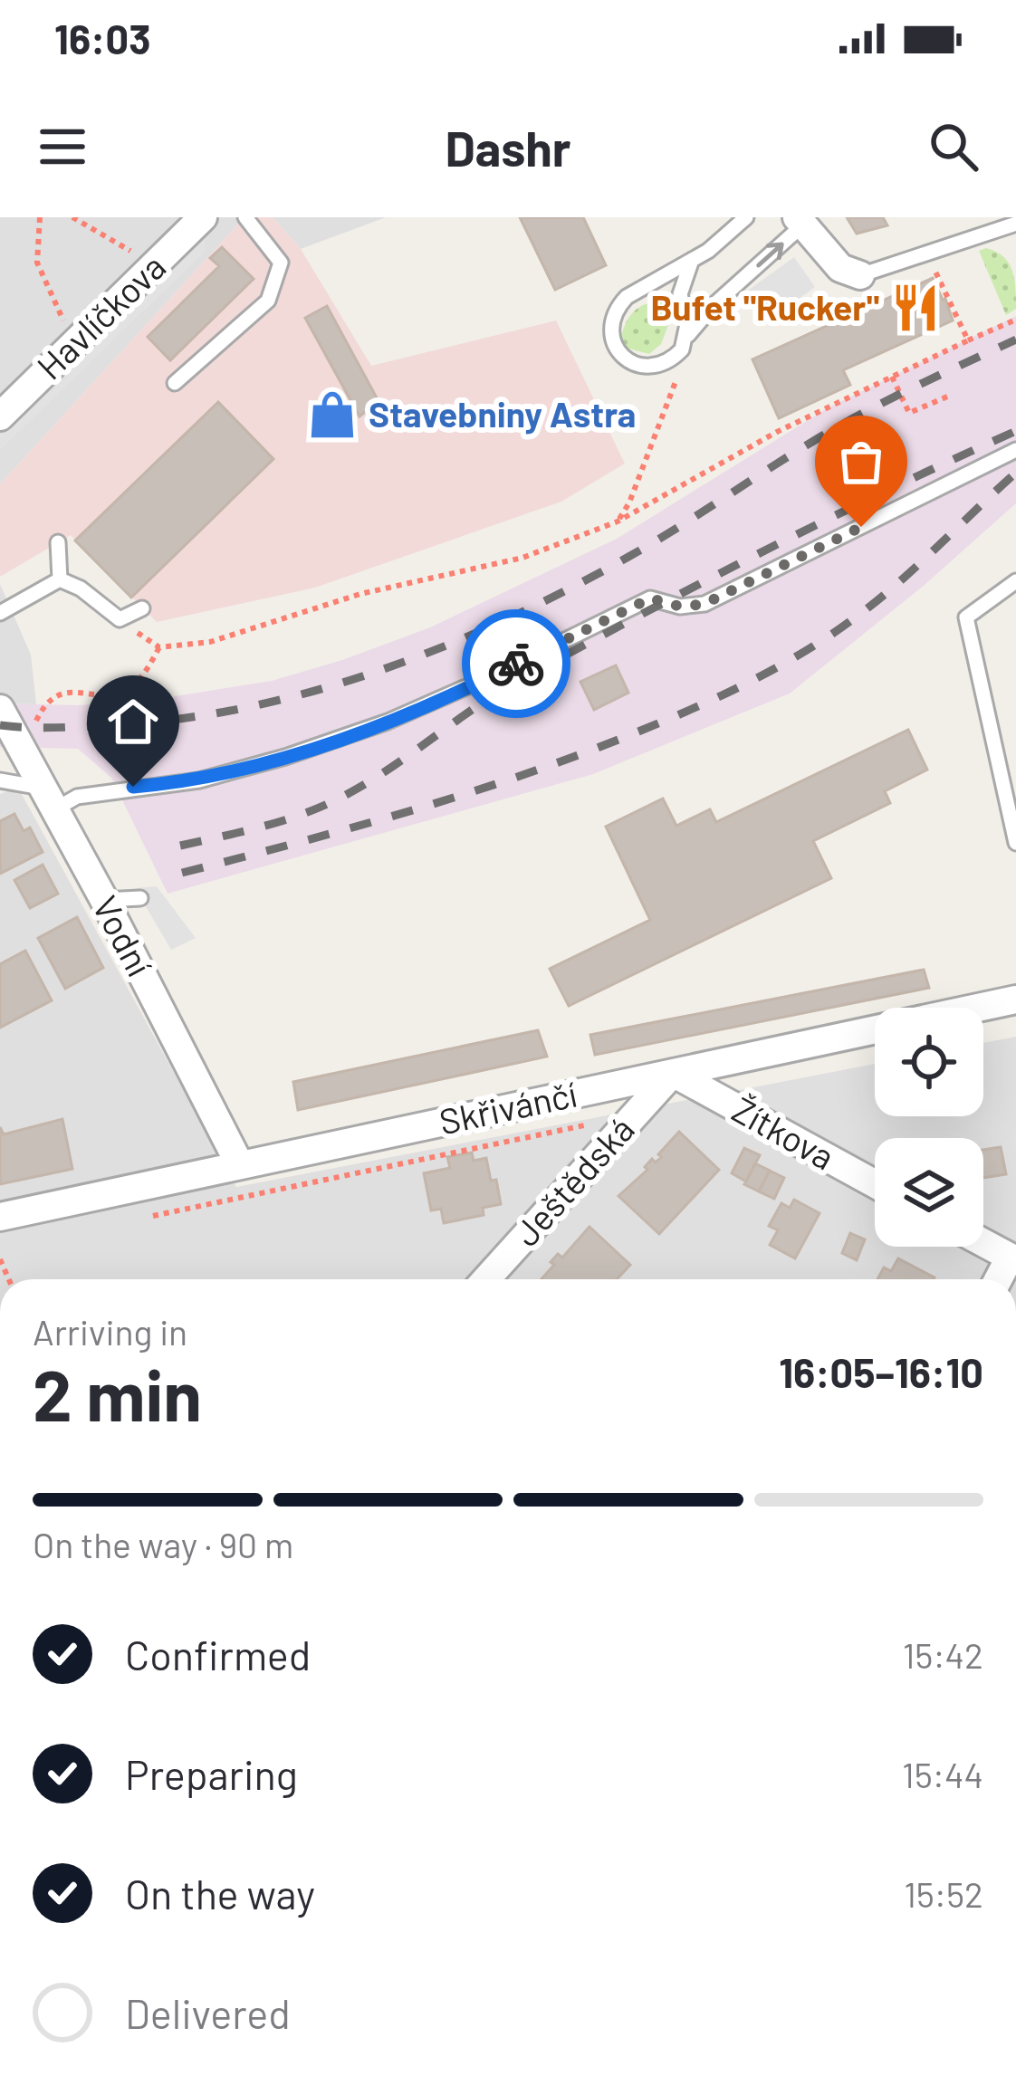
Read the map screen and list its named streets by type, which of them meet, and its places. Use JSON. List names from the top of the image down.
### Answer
{
  "streets": {
    "street": [
      "Havlíčkova",
      "Vodní",
      "Skřivánčí",
      "Žítkova",
      "Ještědská"
    ]
  },
  "crossings": [
    ["Vodní", "Skřivánčí"],
    ["Skřivánčí", "Žítkova"],
    ["Skřivánčí", "Ještědská"],
    ["Žítkova", "Ještědská"]
  ],
  "places": {
    "restaurant": ["Bufet \"Rucker\""],
    "shop": ["Stavebniny Astra"]
  },
  "page": {
    "status": "16:03",
    "header": "Dashr",
    "heading": ["2 min", "Arriving in", "16:05–16:10"],
    "bar": "On the way · 90 m",
    "list": [
      ["Confirmed", "15:42"],
      ["Preparing", "15:44"],
      ["On the way", "15:52"],
      "Delivered"
    ]
  }
}
